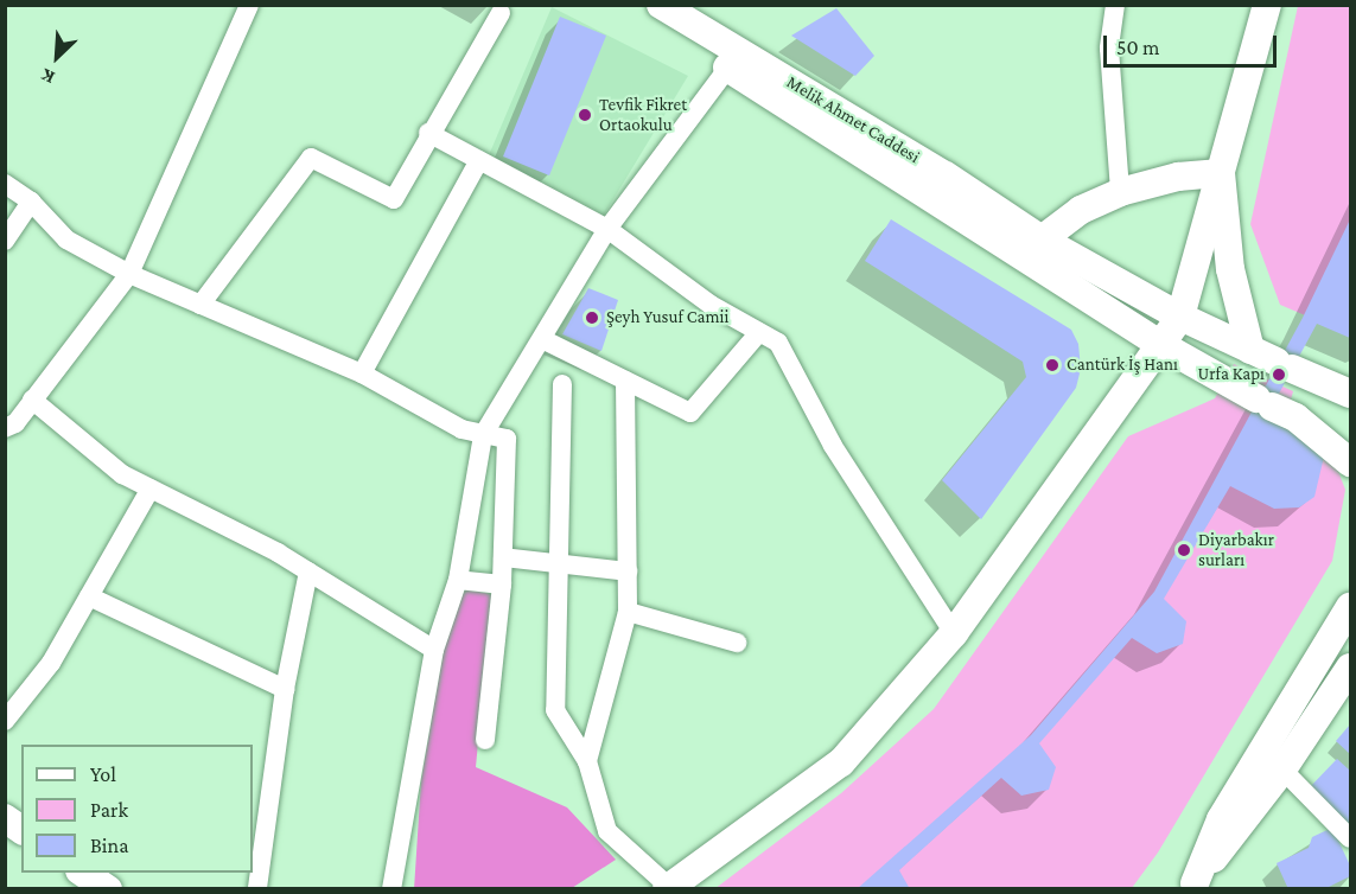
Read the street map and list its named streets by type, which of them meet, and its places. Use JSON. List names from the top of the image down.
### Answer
{
  "streets": {
    "street": ["Melik Ahmet Caddesi"]
  },
  "places": [
    "Tevfik Fikret Ortaokulu",
    "Şeyh Yusuf Camii",
    "Cantürk İş Hanı",
    "Urfa Kapı",
    "Diyarbakır surları"
  ],
  "legend": ["Yol", "Park", "Bina"],
  "scale_bar": "50 m",
  "north": "bottom left"
}
